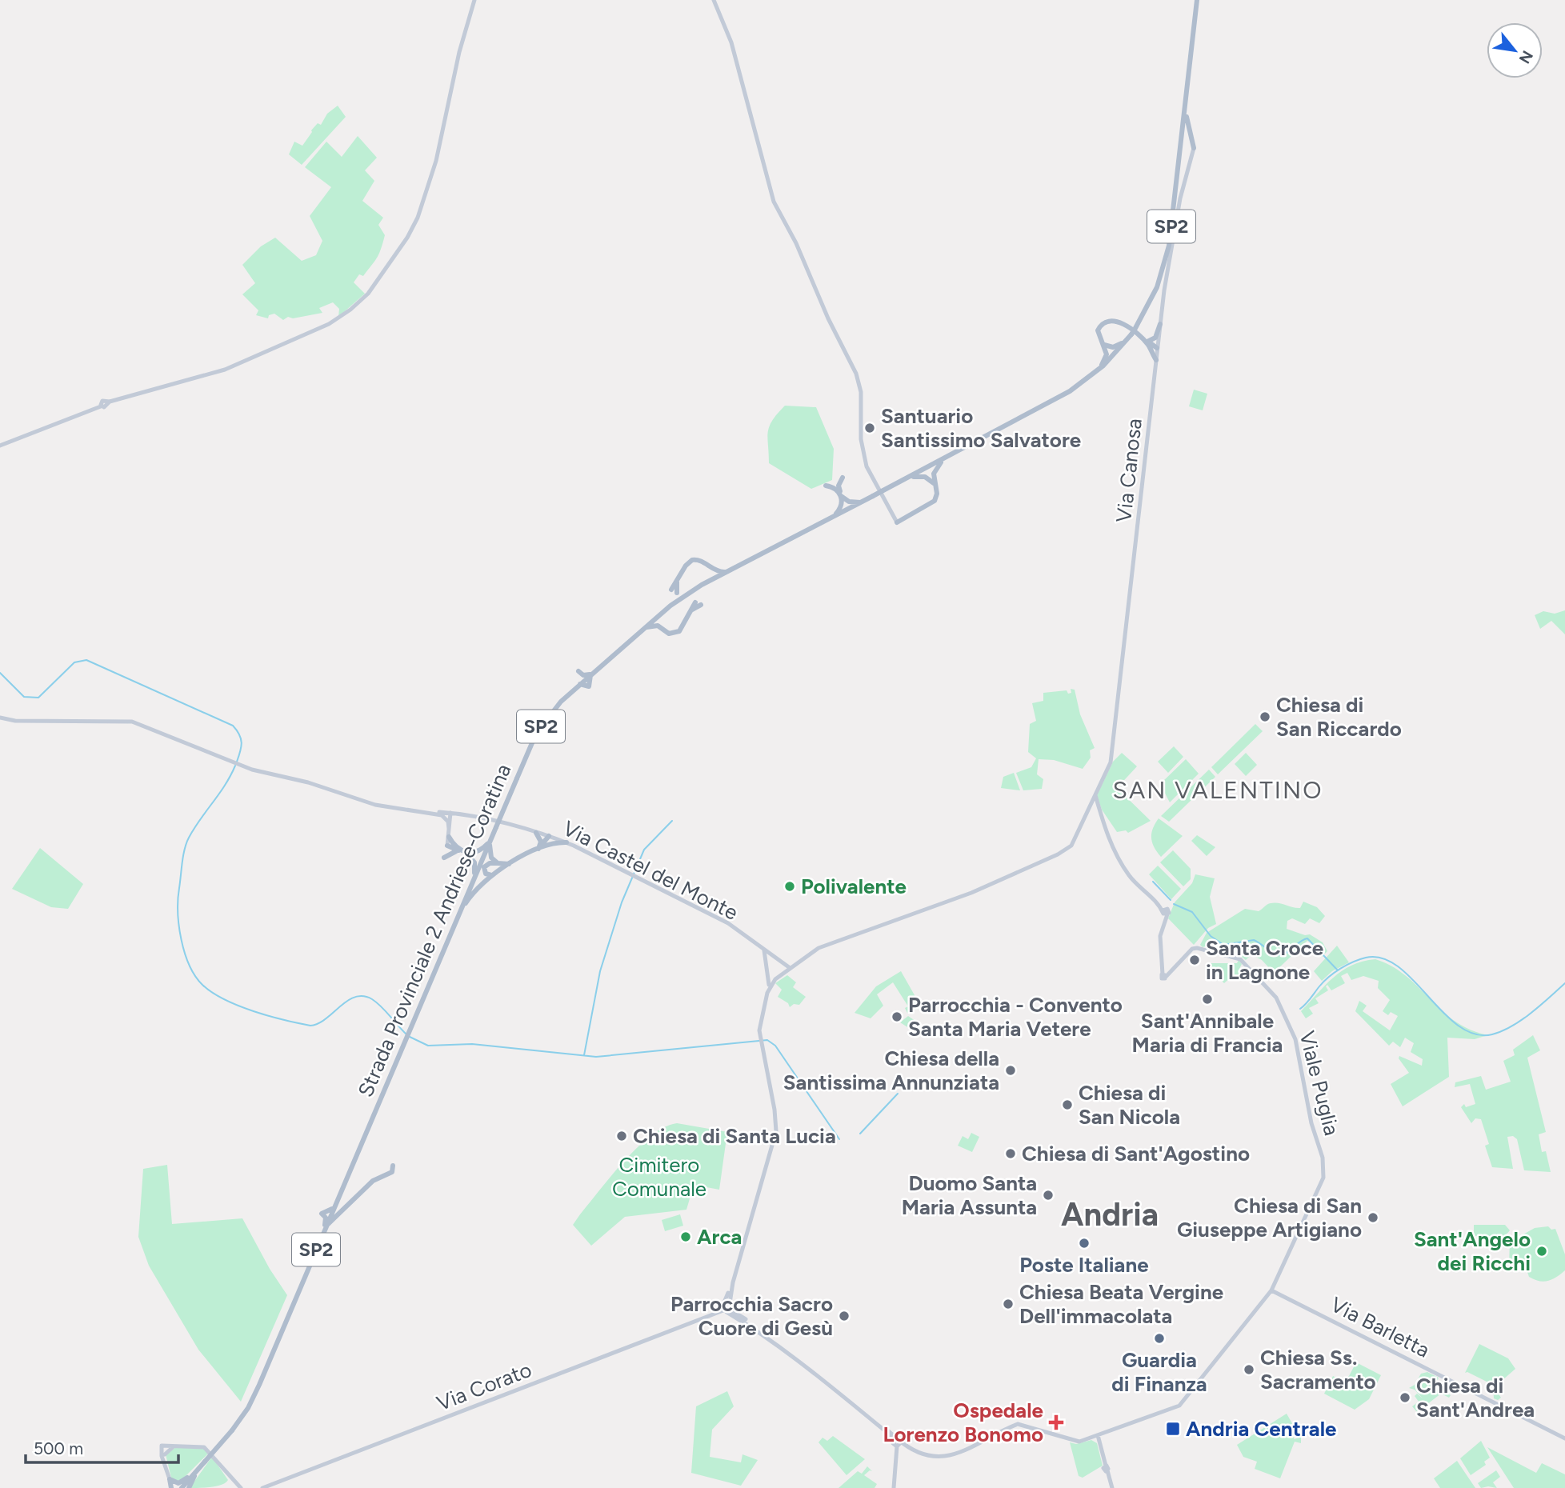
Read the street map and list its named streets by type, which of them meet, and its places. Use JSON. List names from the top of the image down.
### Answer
{
  "streets": {
    "main road": [
      "SP2",
      "Via Canosa",
      "Via Castel del Monte",
      "Strada Provinciale 2 Andriese-Coratina",
      "Viale Puglia",
      "Via Barletta",
      "Via Corato"
    ]
  },
  "crossings": [
    ["Via Canosa", "Via Castel del Monte"],
    ["Via Canosa", "Viale Puglia"],
    ["Viale Puglia", "Via Barletta"]
  ],
  "districts": ["SAN VALENTINO", "Andria"],
  "parks": ["Cimitero Comunale"],
  "places": {
    "other": [
      "Santuario Santissimo Salvatore",
      "Chiesa di San Riccardo",
      "Polivalente",
      "Santa Croce in Lagnone",
      "Sant'Annibale Maria di Francia",
      "Parrocchia - Convento Santa Maria Vetere",
      "Chiesa della Santissima Annunziata",
      "Chiesa di San Nicola",
      "Chiesa di Santa Lucia",
      "Chiesa di Sant'Agostino",
      "Duomo Santa Maria Assunta",
      "Chiesa di San Giuseppe Artigiano",
      "Arca",
      "Poste Italiane",
      "Sant'Angelo dei Ricchi",
      "Chiesa Beata Vergine Dell'immacolata",
      "Parrocchia Sacro Cuore di Gesù",
      "Guardia di Finanza",
      "Chiesa Ss. Sacramento",
      "Chiesa di Sant'Andrea"
    ],
    "health": ["Ospedale Lorenzo Bonomo"],
    "transit": ["Andria Centrale"]
  },
  "scale_bar": "500 m",
  "north": "bottom right"
}
